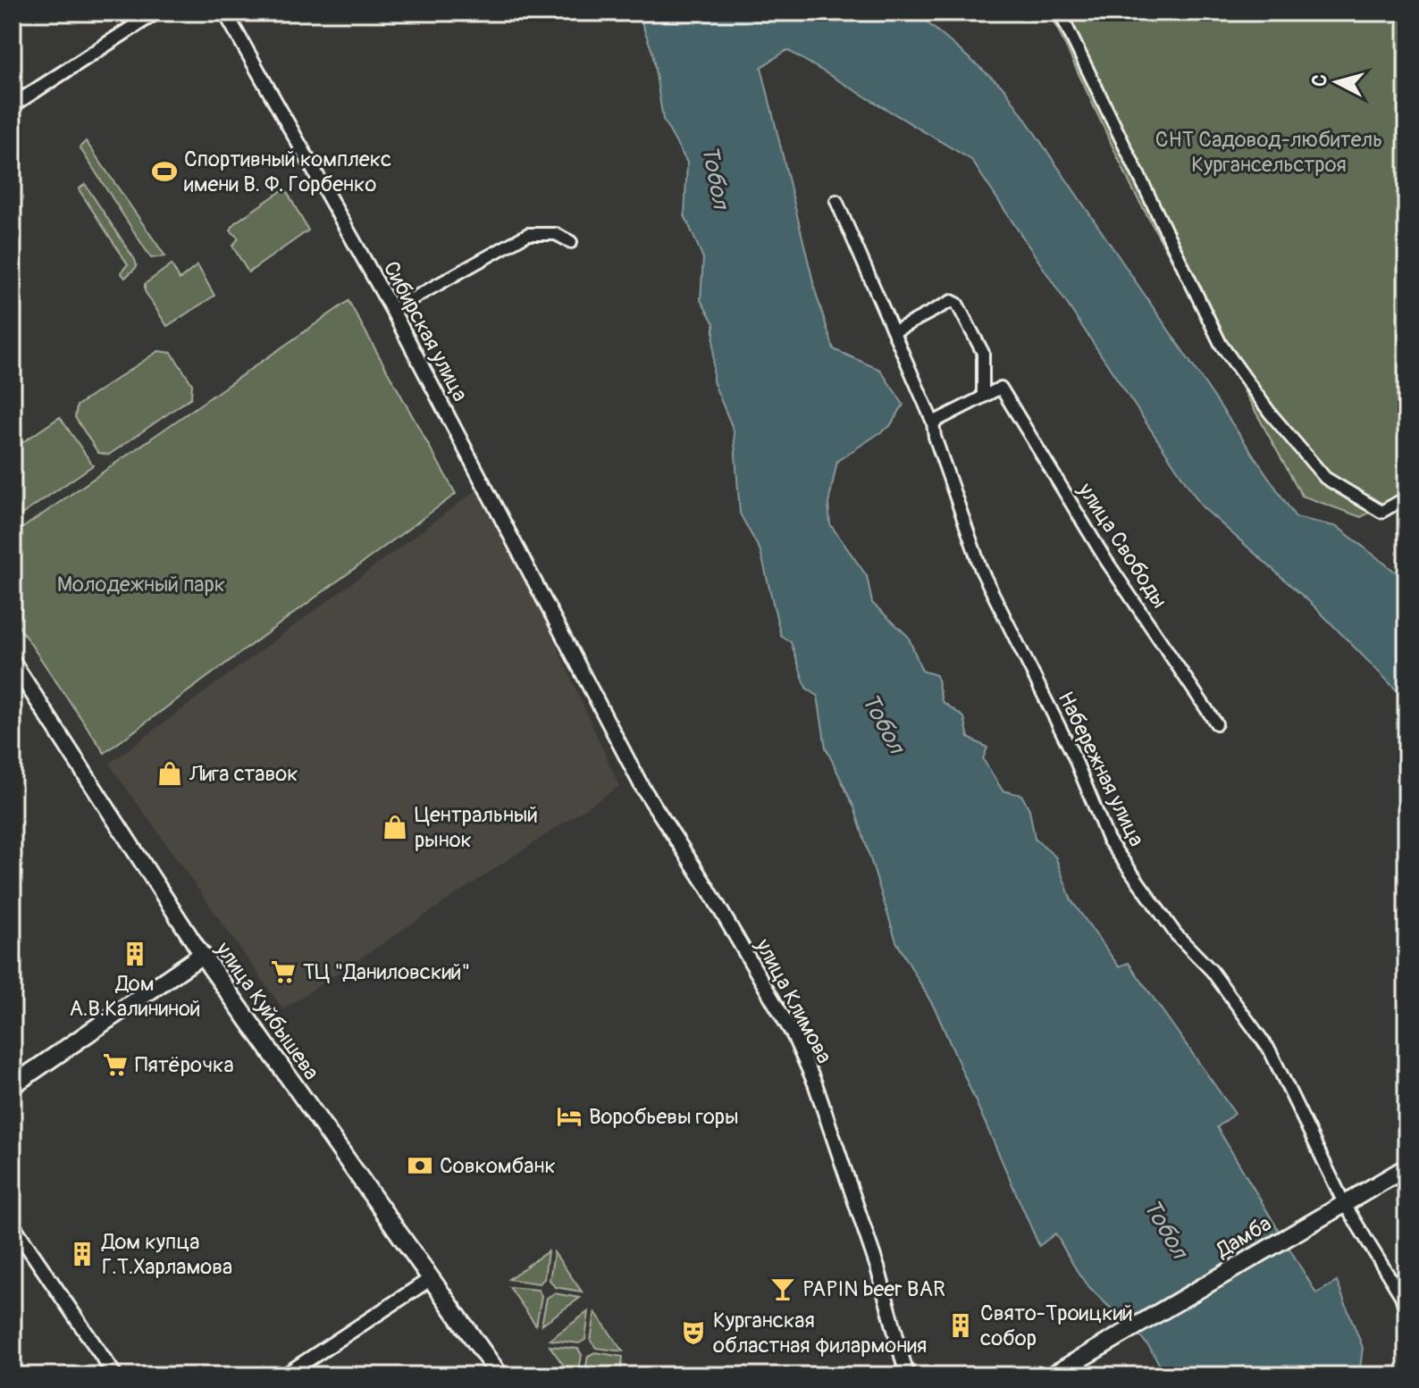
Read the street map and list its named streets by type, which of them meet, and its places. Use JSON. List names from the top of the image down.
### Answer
{
  "streets": {
    "main road": ["улица Куйбышева", "Дамба"],
    "street": [
      "Сибирская улица",
      "улица Свободы",
      "Набережная улица",
      "улица Климова"
    ]
  },
  "crossings": [
    ["Сибирская улица", "улица Климова"],
    ["Набережная улица", "Дамба"]
  ],
  "water": ["Тобол"],
  "parks": ["СНТ Садовод-любитель Кургансельстроя", "Молодежный парк"],
  "places": {
    "sports": ["Спортивный комплекс имени В. Ф. Горбенко"],
    "shop": ["Лига ставок", "Центральный рынок"],
    "building": ["Дом А.В.Калининой", "Дом купца Г.Т.Харламова", "Свято-Троицкий собор"],
    "supermarket": ["ТЦ \"Даниловский\"", "Пятёрочка"],
    "hotel": ["Воробьевы горы"],
    "bank": ["Совкомбанк"],
    "bar": ["PAPIN beer BAR"],
    "theatre": ["Курганская областная филармония"]
  },
  "north": "left"
}
